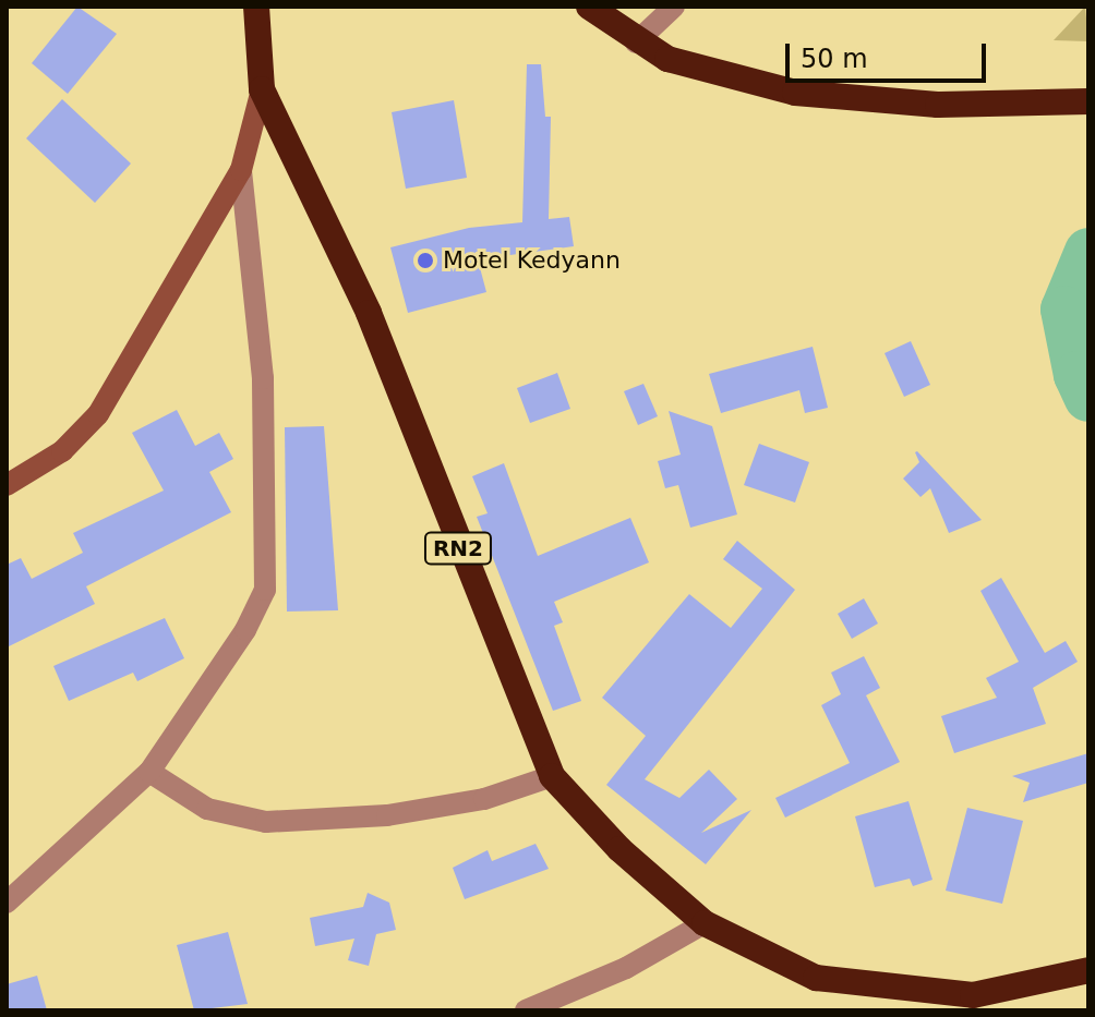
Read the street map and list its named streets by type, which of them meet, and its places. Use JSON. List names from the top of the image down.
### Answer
{
  "streets": {
    "highway": ["RN2"]
  },
  "places": ["Motel Kedyann"],
  "scale_bar": "50 m"
}
